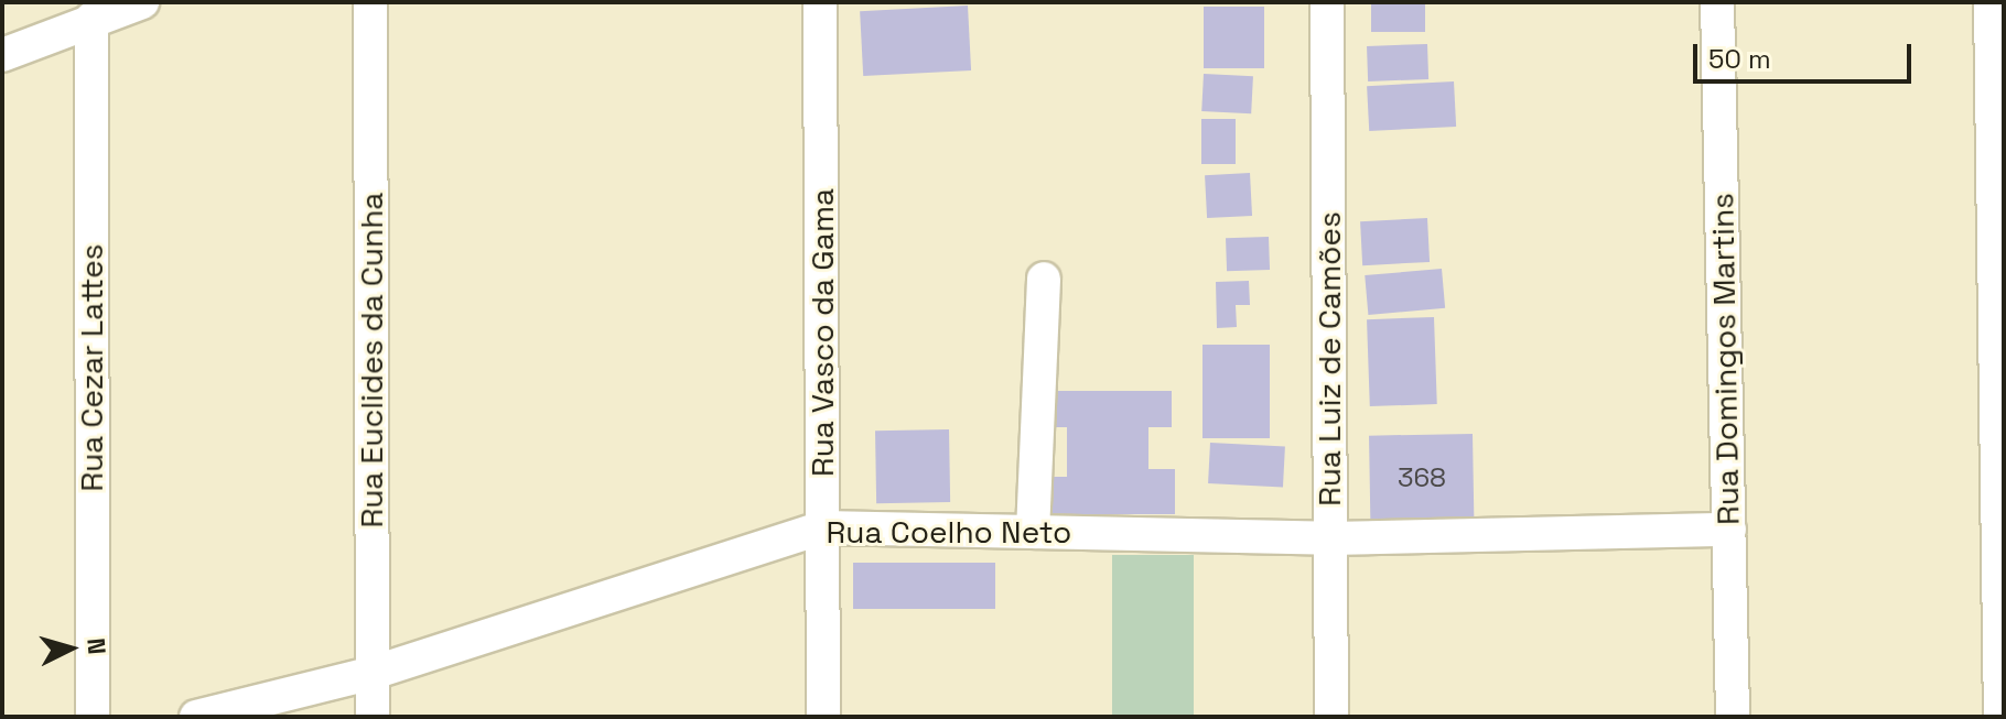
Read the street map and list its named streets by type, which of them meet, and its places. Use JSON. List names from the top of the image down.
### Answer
{
  "streets": {
    "street": [
      "Rua Vasco da Gama",
      "Rua Luiz de Camões",
      "Rua Domingos Martins",
      "Rua Euclides da Cunha",
      "Rua Cezar Lattes",
      "Rua Coelho Neto"
    ]
  },
  "crossings": [
    ["Rua Vasco da Gama", "Rua Coelho Neto"],
    ["Rua Luiz de Camões", "Rua Coelho Neto"],
    ["Rua Domingos Martins", "Rua Coelho Neto"],
    ["Rua Euclides da Cunha", "Rua Coelho Neto"]
  ],
  "house_numbers": ["368"],
  "scale_bar": "50 m",
  "north": "right"
}
